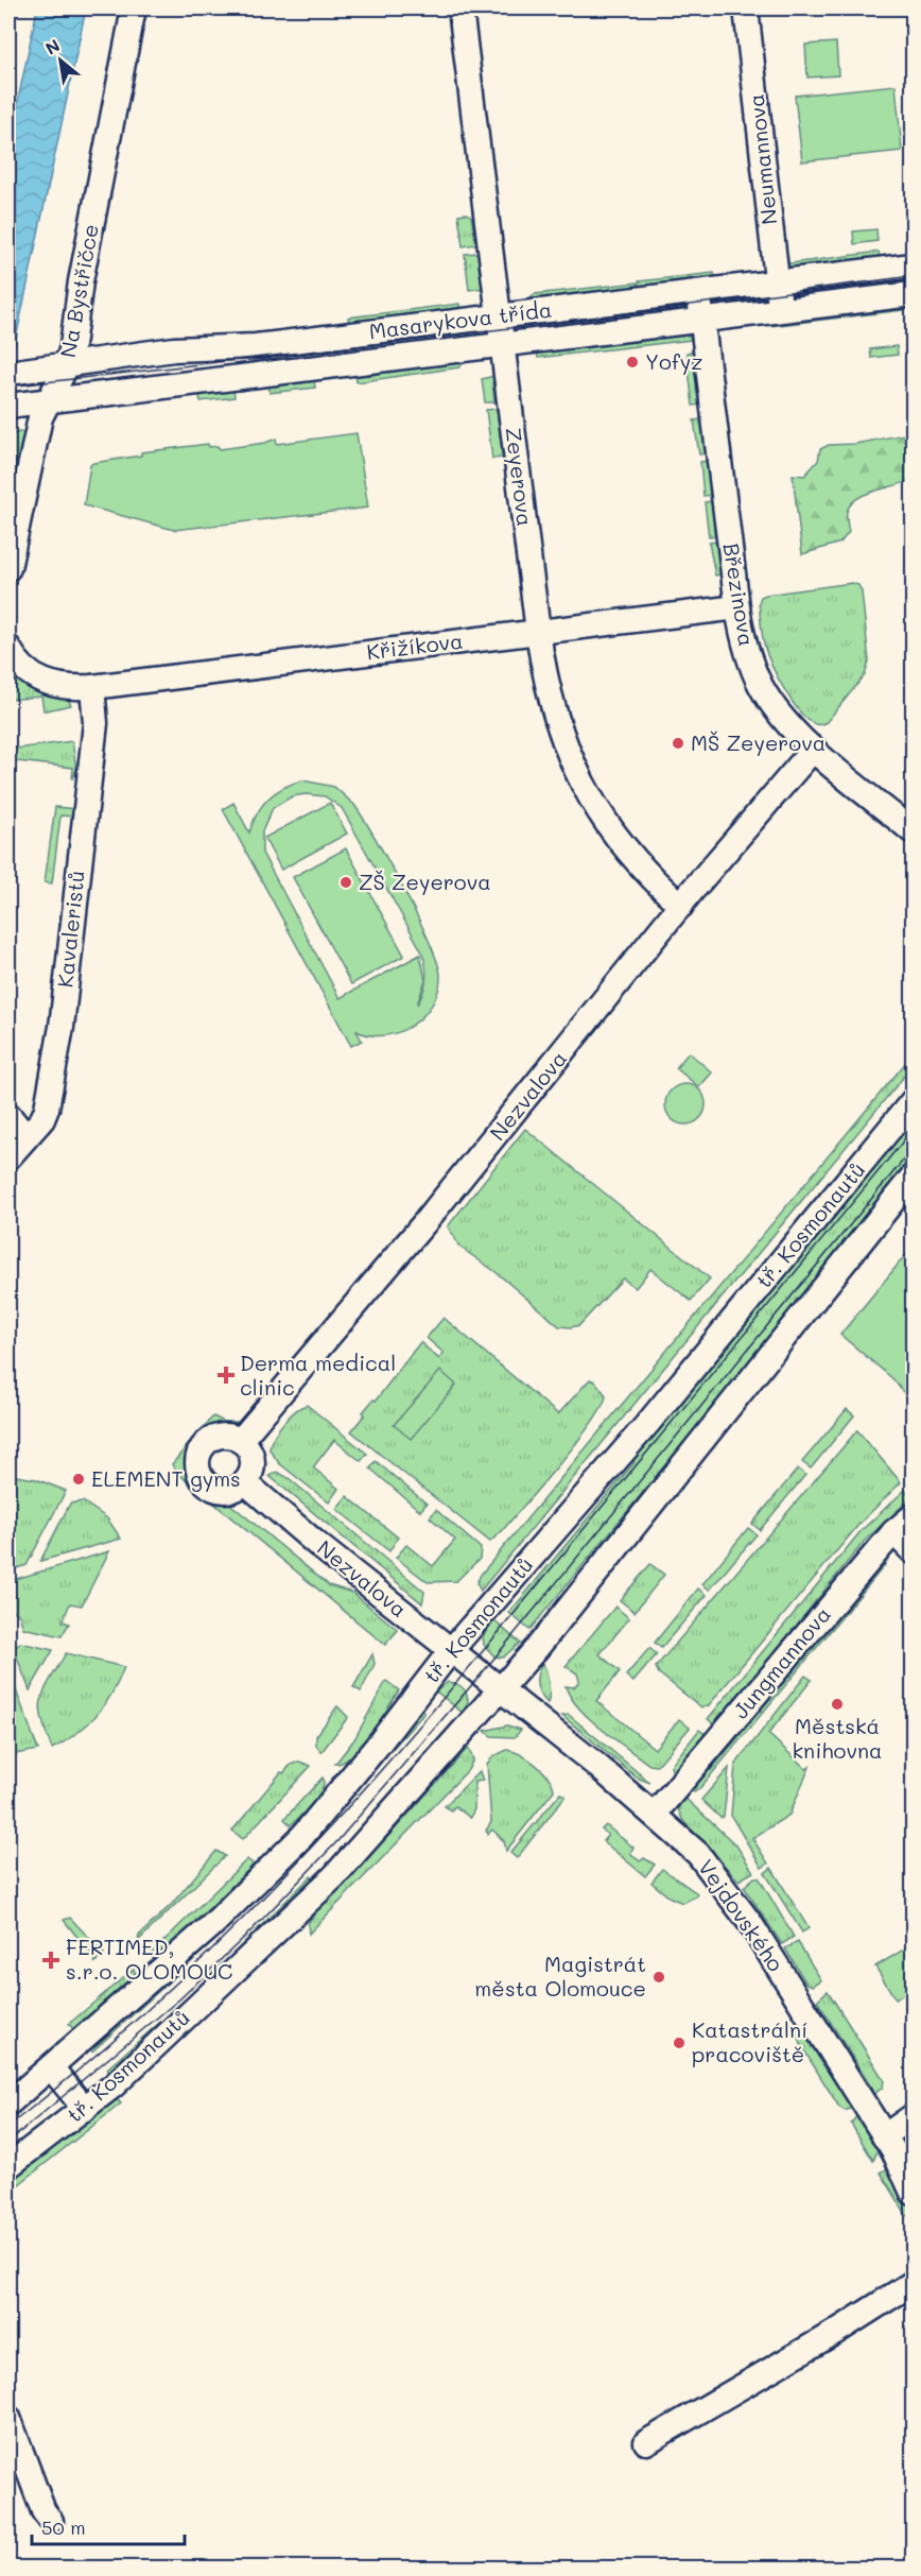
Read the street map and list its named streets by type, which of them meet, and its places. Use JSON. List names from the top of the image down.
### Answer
{
  "streets": {
    "street": [
      "Neumannova",
      "Na Bystřičce",
      "Masarykova třída",
      "Zeyerova",
      "Březinova",
      "Křižíkova",
      "Kavaleristů",
      "Nezvalova",
      "tř. Kosmonautů",
      "Jungmannova",
      "Vejdovského"
    ]
  },
  "crossings": [
    ["Neumannova", "Masarykova třída"],
    ["Na Bystřičce", "Masarykova třída"],
    ["Masarykova třída", "Zeyerova"],
    ["Masarykova třída", "Březinova"],
    ["Zeyerova", "Křižíkova"],
    ["Zeyerova", "Nezvalova"],
    ["Březinova", "Křižíkova"],
    ["Březinova", "Nezvalova"],
    ["Křižíkova", "Kavaleristů"],
    ["Nezvalova", "tř. Kosmonautů"],
    ["Nezvalova", "Vejdovského"],
    ["tř. Kosmonautů", "Vejdovského"],
    ["Jungmannova", "Vejdovského"]
  ],
  "places": {
    "other": [
      "Yofyz",
      "MŠ Zeyerova",
      "ZŠ Zeyerova",
      "ELEMENT gyms",
      "Městská knihovna",
      "Magistrát města Olomouce",
      "Katastrální pracoviště"
    ],
    "health": ["Derma medical clinic", "FERTIMED, s.r.o. OLOMOUC"]
  },
  "scale_bar": "50 m",
  "north": "top left"
}
